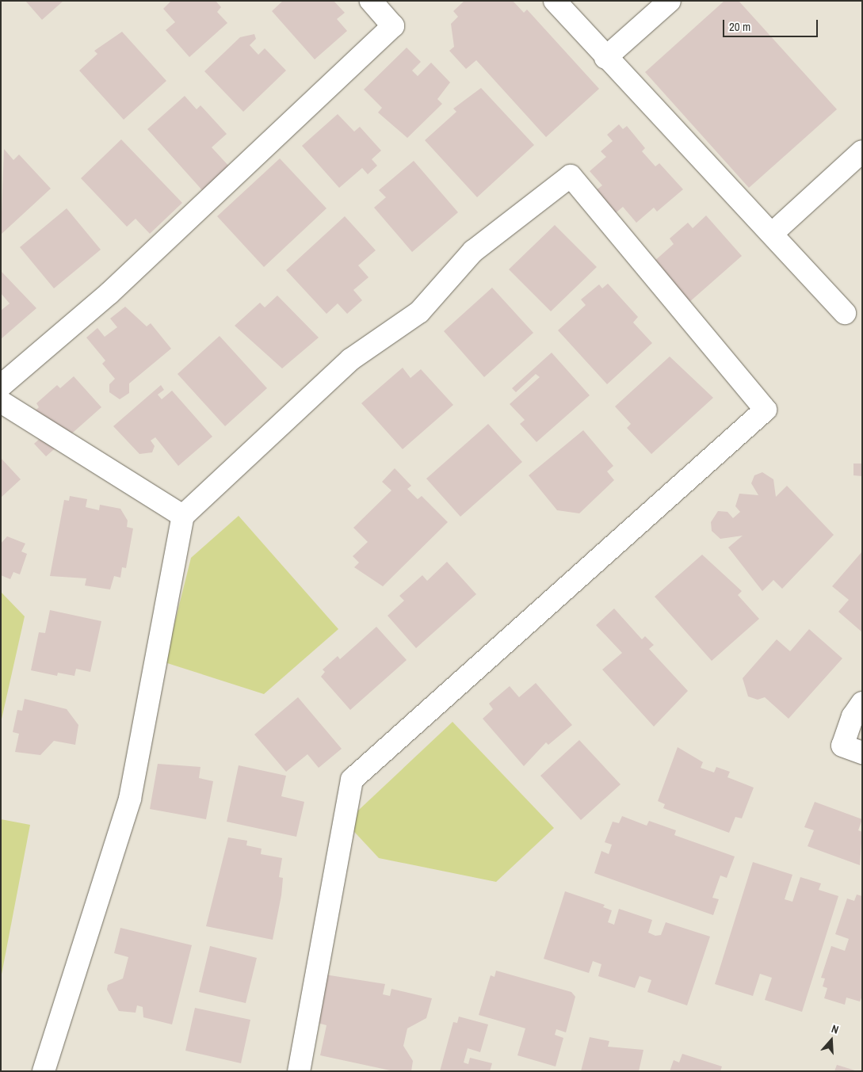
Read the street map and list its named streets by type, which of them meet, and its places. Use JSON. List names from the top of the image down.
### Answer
{
  "scale_bar": "20 m",
  "north": "top"
}
